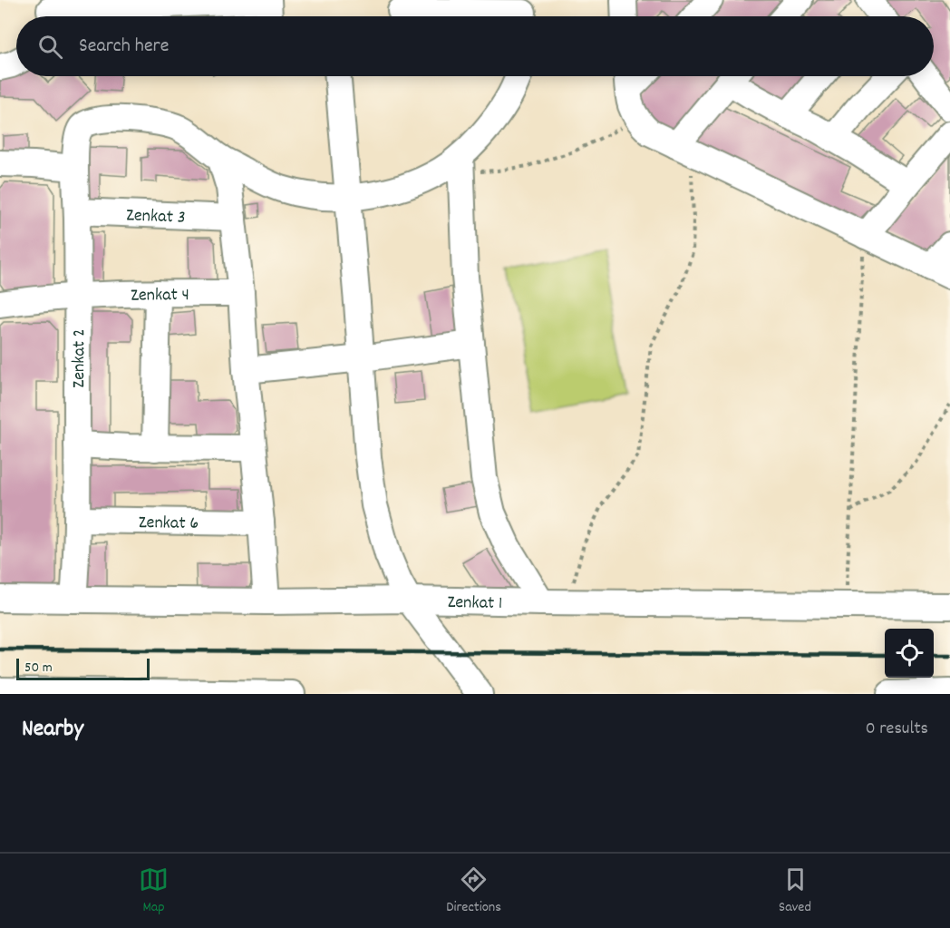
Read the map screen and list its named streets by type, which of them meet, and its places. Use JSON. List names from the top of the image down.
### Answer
{
  "streets": {
    "street": [
      "Zenkat 3",
      "Zenkat 4",
      "Zenkat 2",
      "Zenkat 6",
      "Zenkat 1"
    ]
  },
  "crossings": [
    ["Zenkat 3", "Zenkat 2"],
    ["Zenkat 4", "Zenkat 2"],
    ["Zenkat 2", "Zenkat 6"],
    ["Zenkat 2", "Zenkat 1"]
  ],
  "scale_bar": "50 m",
  "page": {
    "search": "Search here",
    "scale": "50 m",
    "heading": ["Nearby", "0 results"],
    "nav": ["Map", "Directions", "Saved"]
  }
}
